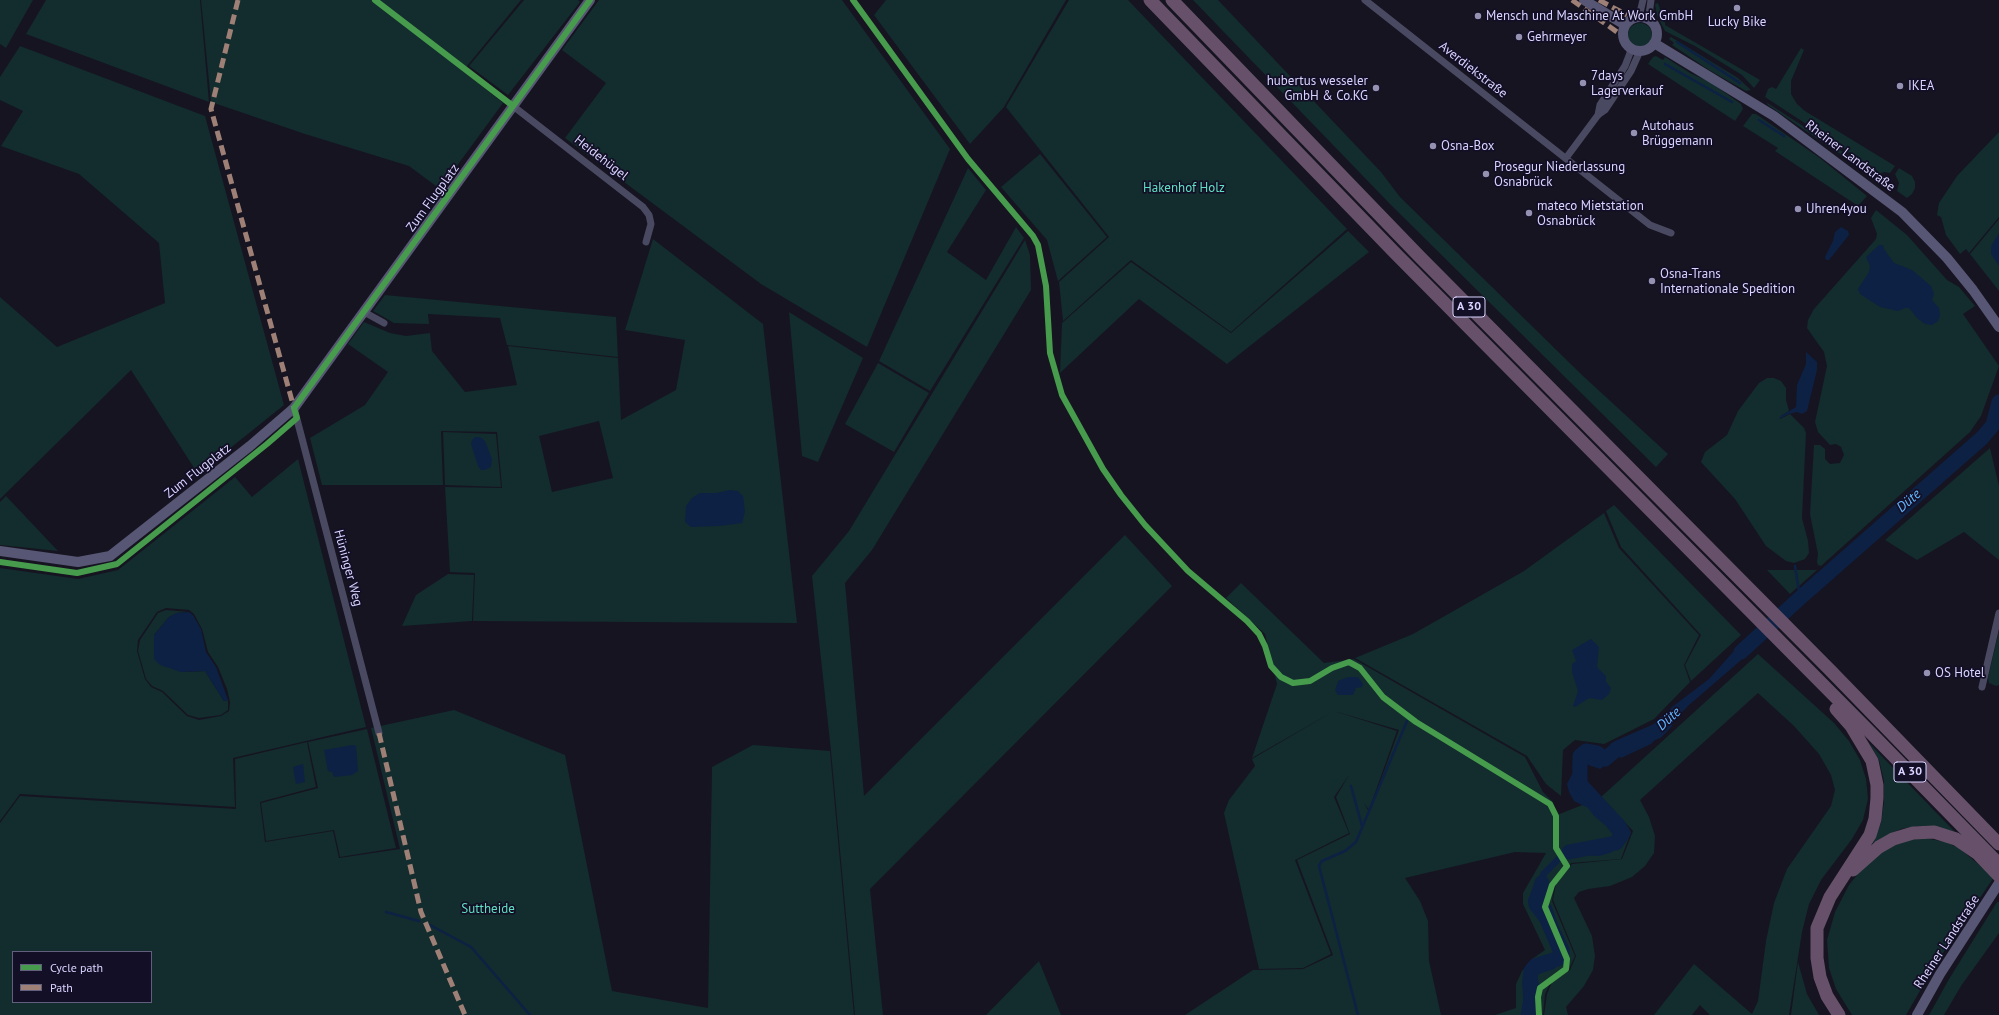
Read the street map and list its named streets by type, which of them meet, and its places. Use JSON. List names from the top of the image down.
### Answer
{
  "streets": {
    "highway": ["A 30"],
    "street": [
      "Averdiekstraße",
      "Rheiner Landstraße",
      "Heidehügel",
      "Zum Flugplatz",
      "Hüninger Weg"
    ]
  },
  "crossings": [
    ["Heidehügel", "Zum Flugplatz"],
    ["Zum Flugplatz", "Hüninger Weg"]
  ],
  "water": ["Düte"],
  "parks": ["Hakenhof Holz", "Suttheide"],
  "places": [
    "Lucky Bike",
    "Mensch und Maschine At Work GmbH",
    "Gehrmeyer",
    "7days Lagerverkauf",
    "IKEA",
    "hubertus wesseler GmbH & Co.KG",
    "Autohaus Brüggemann",
    "Osna-Box",
    "Prosegur Niederlassung Osnabrück",
    "Uhren4you",
    "mateco Mietstation Osnabrück",
    "Osna-Trans Internationale Spedition",
    "OS Hotel"
  ],
  "legend": ["Cycle path", "Path"]
}
